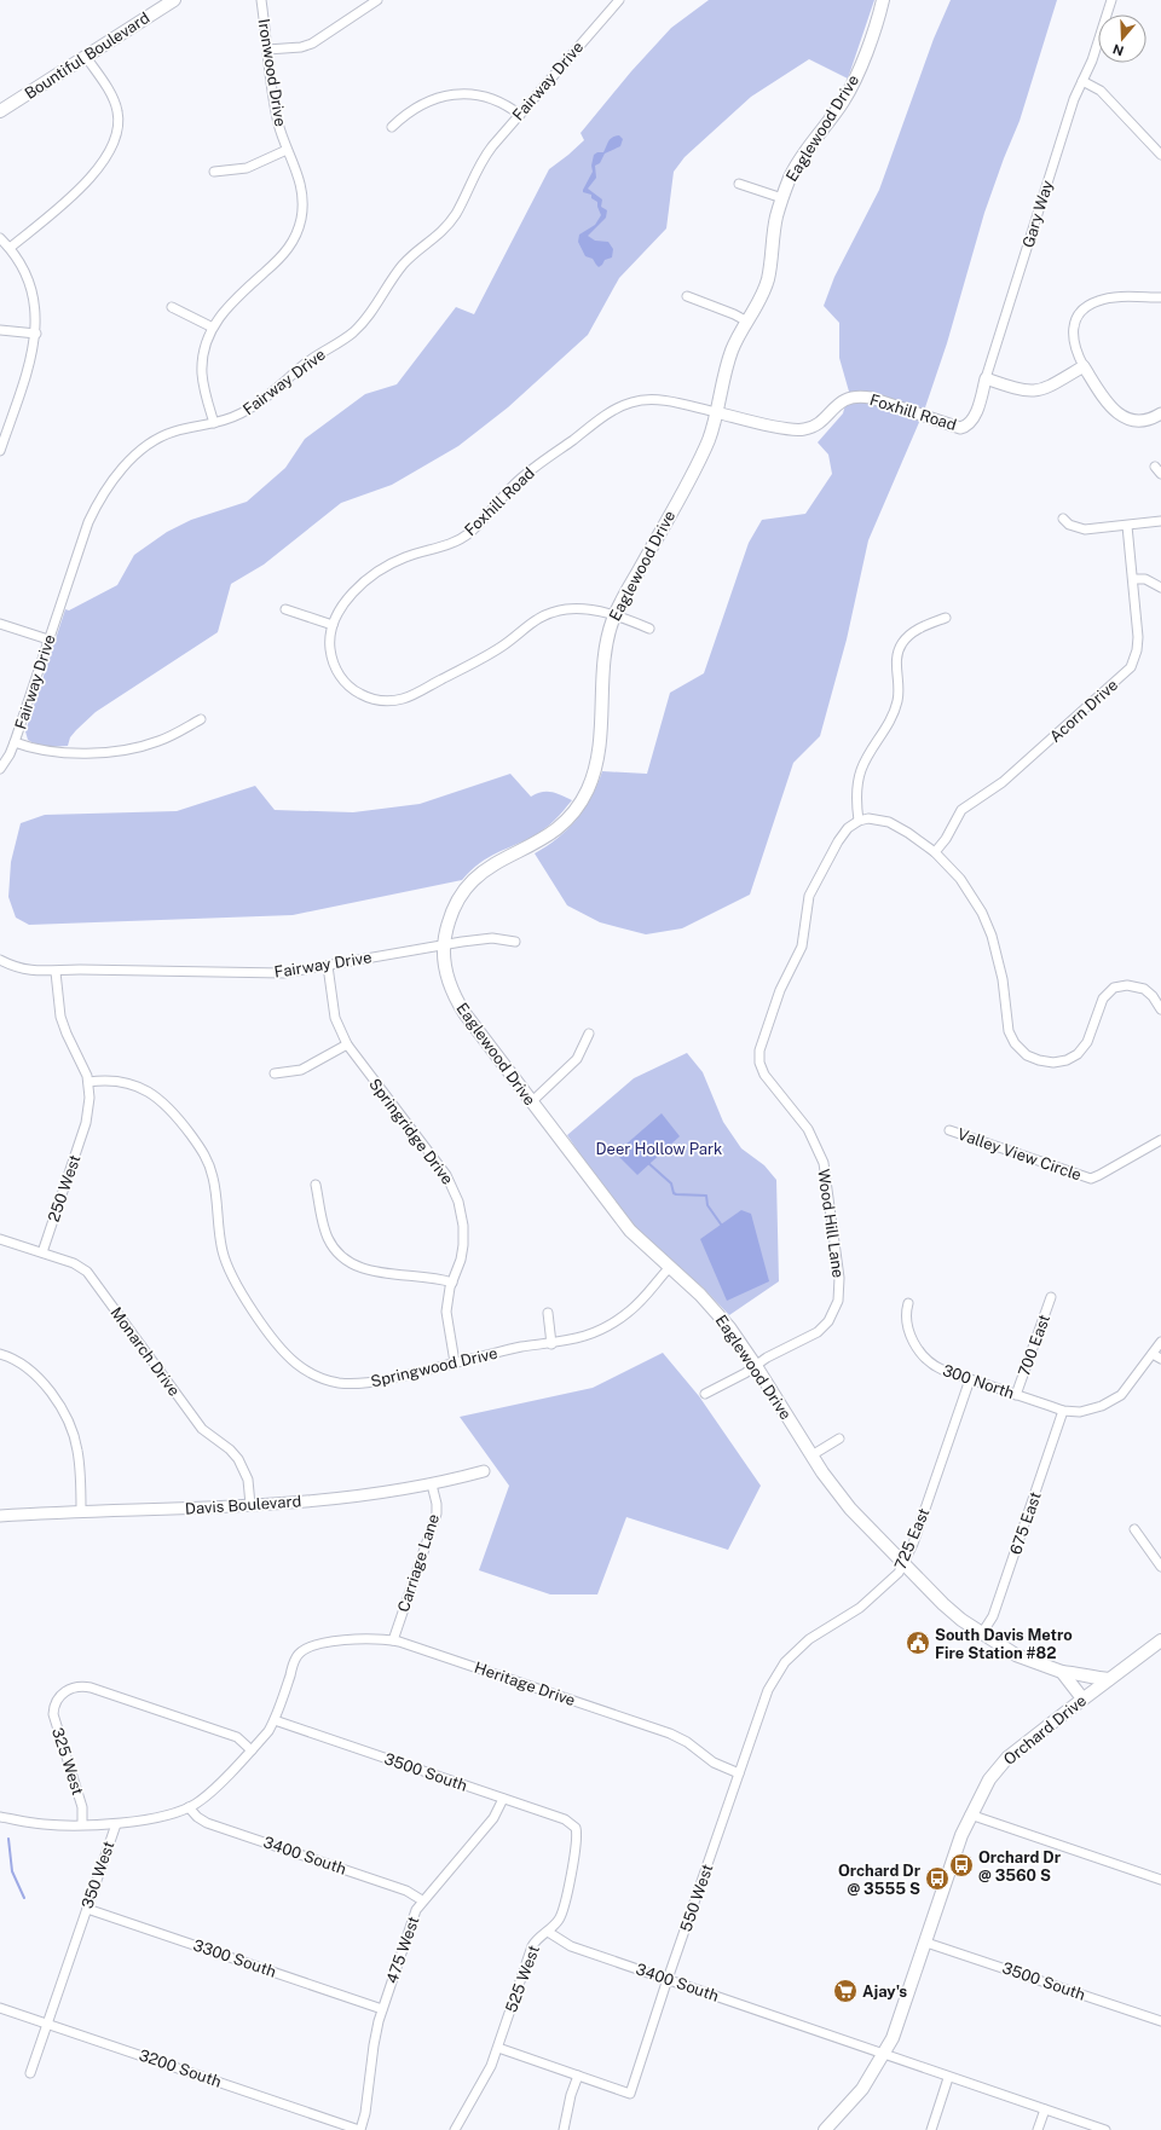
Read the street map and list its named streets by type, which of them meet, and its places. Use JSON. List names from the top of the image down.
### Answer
{
  "streets": {
    "main road": ["Bountiful Boulevard", "Eaglewood Drive", "Orchard Drive"],
    "street": [
      "Ironwood Drive",
      "Fairway Drive",
      "Gary Way",
      "Foxhill Road",
      "Acorn Drive",
      "Springridge Drive",
      "Valley View Circle",
      "250 West",
      "Wood Hill Lane",
      "700 East",
      "Monarch Drive",
      "Springwood Drive",
      "300 North",
      "Davis Boulevard",
      "675 East",
      "725 East",
      "Carriage Lane",
      "Heritage Drive",
      "325 West",
      "3500 South",
      "3400 South",
      "350 West",
      "550 West",
      "475 West",
      "3300 South",
      "525 West",
      "3200 South"
    ]
  },
  "crossings": [
    ["Ironwood Drive", "Fairway Drive"],
    ["Fairway Drive", "Eaglewood Drive"],
    ["Fairway Drive", "Springridge Drive"],
    ["Eaglewood Drive", "Foxhill Road"],
    ["Eaglewood Drive", "Wood Hill Lane"],
    ["Eaglewood Drive", "Springwood Drive"],
    ["Eaglewood Drive", "675 East"],
    ["Eaglewood Drive", "725 East"],
    ["Eaglewood Drive", "Orchard Drive"],
    ["Gary Way", "Foxhill Road"],
    ["Springridge Drive", "Springwood Drive"],
    ["250 West", "Monarch Drive"],
    ["250 West", "Springwood Drive"],
    ["700 East", "300 North"],
    ["Monarch Drive", "Davis Boulevard"],
    ["300 North", "675 East"],
    ["300 North", "725 East"],
    ["Davis Boulevard", "Carriage Lane"],
    ["725 East", "550 West"],
    ["Carriage Lane", "Heritage Drive"],
    ["Heritage Drive", "350 West"],
    ["Heritage Drive", "550 West"],
    ["Orchard Drive", "3500 South"],
    ["Orchard Drive", "3400 South"],
    ["325 West", "350 West"],
    ["3500 South", "350 West"],
    ["3500 South", "475 West"],
    ["3500 South", "525 West"],
    ["3400 South", "350 West"],
    ["3400 South", "550 West"],
    ["3400 South", "475 West"],
    ["3400 South", "525 West"],
    ["350 West", "3300 South"],
    ["350 West", "3200 South"],
    ["475 West", "3300 South"],
    ["475 West", "3200 South"]
  ],
  "parks": ["Deer Hollow Park"],
  "places": {
    "public building": ["South Davis Metro Fire Station #82"],
    "bus stop": ["Orchard Dr @ 3560 S", "Orchard Dr @ 3555 S"],
    "supermarket": ["Ajay's"]
  },
  "north": "bottom"
}
